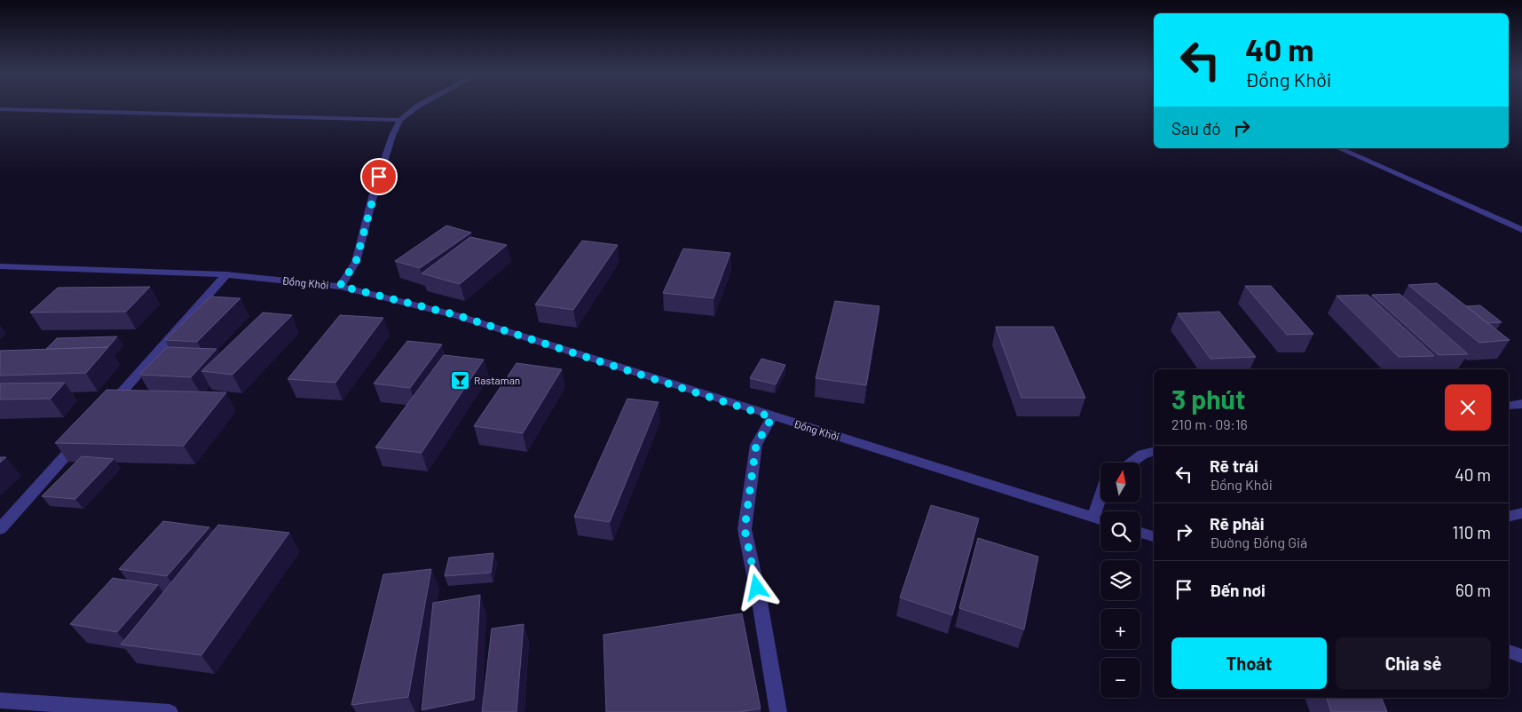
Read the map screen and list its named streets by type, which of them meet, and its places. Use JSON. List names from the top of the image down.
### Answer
{
  "streets": {
    "street": ["Đồng Khởi"]
  },
  "places": {
    "bar": ["Rastaman"]
  },
  "north": "top",
  "page": {
    "turn": ["40 m", "Đồng Khởi"],
    "then": "Sau đó",
    "heading": ["3 phút", "210 m · 09:16"],
    "list": [
      {
        "name": "Rẽ trái",
        "note": "Đồng Khởi",
        "value": "40 m"
      },
      {
        "name": "Rẽ phải",
        "note": "Đường Đồng Giá",
        "value": "110 m"
      },
      {
        "name": "Đến nơi",
        "value": "60 m"
      }
    ],
    "map_buttons": ["+", "−"],
    "buttons": ["Thoát", "Chia sẻ"]
  }
}
